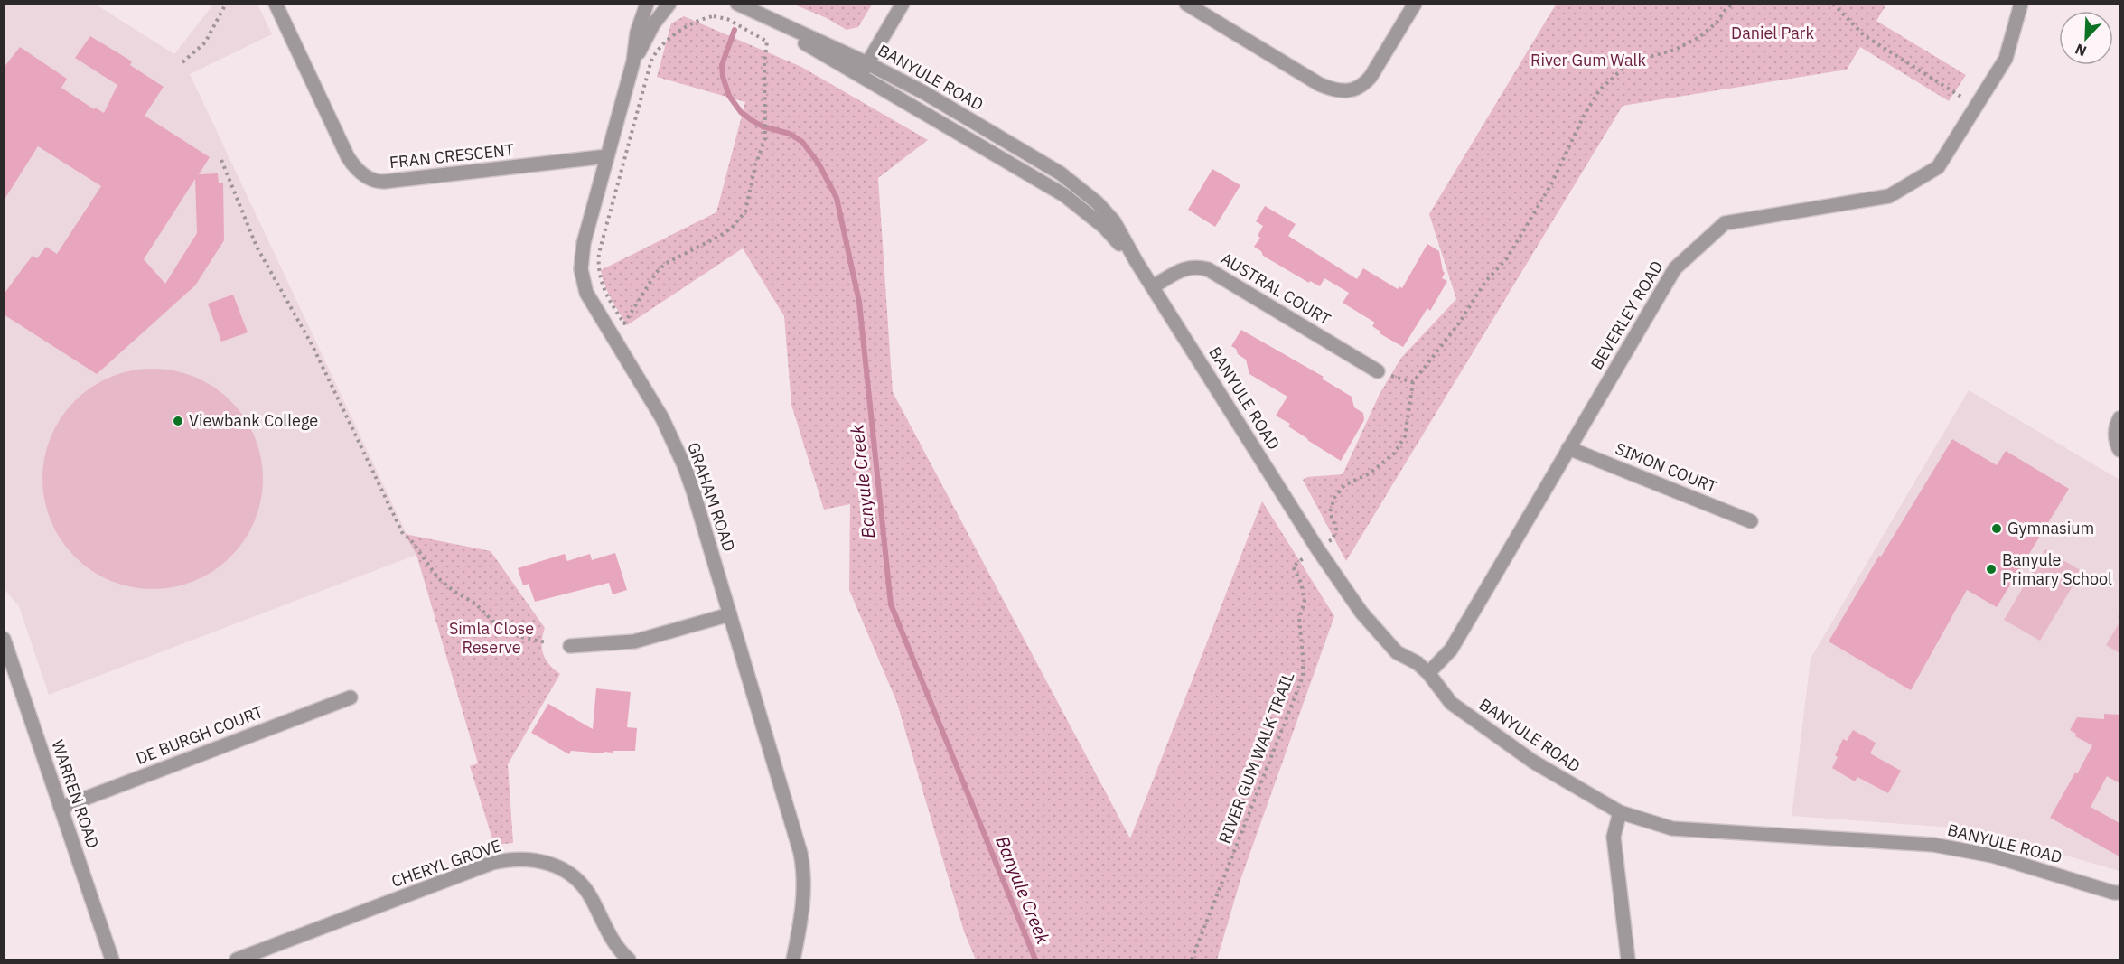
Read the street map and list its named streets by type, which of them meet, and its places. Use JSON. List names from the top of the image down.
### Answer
{
  "streets": {
    "street": [
      "BANYULE ROAD",
      "FRAN CRESCENT",
      "AUSTRAL COURT",
      "BEVERLEY ROAD",
      "SIMON COURT",
      "GRAHAM ROAD",
      "DE BURGH COURT",
      "WARREN ROAD",
      "CHERYL GROVE"
    ],
    "path": ["RIVER GUM WALK TRAIL"]
  },
  "crossings": [
    ["BANYULE ROAD", "AUSTRAL COURT"],
    ["BANYULE ROAD", "BEVERLEY ROAD"],
    ["BANYULE ROAD", "RIVER GUM WALK TRAIL"],
    ["FRAN CRESCENT", "GRAHAM ROAD"],
    ["BEVERLEY ROAD", "SIMON COURT"],
    ["DE BURGH COURT", "WARREN ROAD"]
  ],
  "water": ["Banyule Creek"],
  "parks": ["Daniel Park", "River Gum Walk", "Simla Close Reserve"],
  "places": ["Viewbank College", "Gymnasium", "Banyule Primary School"],
  "north": "bottom left"
}
